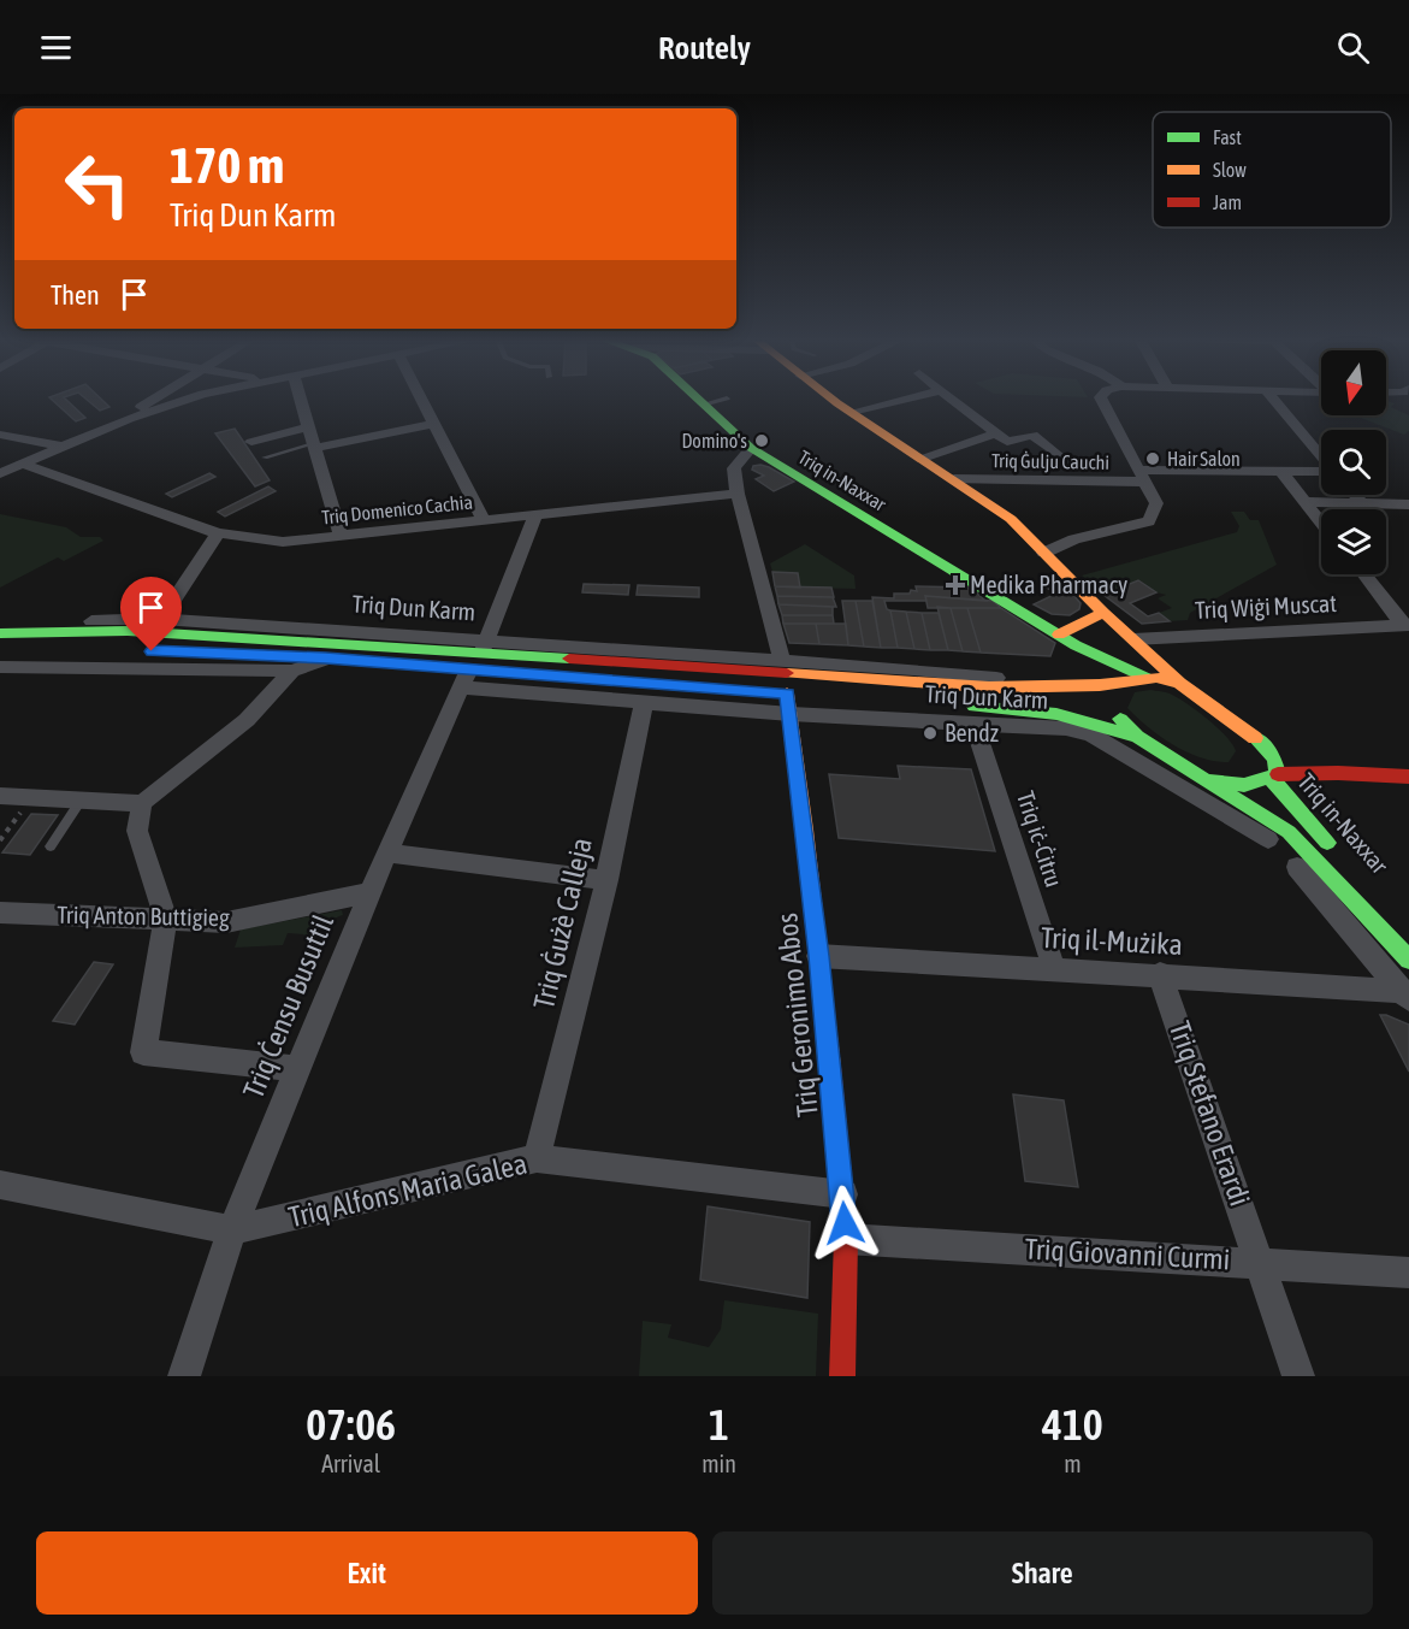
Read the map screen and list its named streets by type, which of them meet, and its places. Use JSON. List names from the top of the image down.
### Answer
{
  "streets": {
    "main road": ["Triq in-Naxxar", "Triq Dun Karm", "Triq Geronimo Abos"],
    "street": [
      "Triq Ġulju Cauchi",
      "Triq Domenico Cachia",
      "Triq Wiġi Muscat",
      "Triq iċ-Ċitru",
      "Triq Anton Buttigieg",
      "Triq Ġużè Calleja",
      "Triq il-Mużika",
      "Triq Ċensu Busuttil",
      "Triq Stefano Erardi",
      "Triq Alfons Maria Galea",
      "Triq Giovanni Curmi"
    ]
  },
  "crossings": [
    ["Triq in-Naxxar", "Triq Dun Karm"],
    ["Triq Domenico Cachia", "Triq Ċensu Busuttil"],
    ["Triq Dun Karm", "Triq iċ-Ċitru"],
    ["Triq Dun Karm", "Triq Ġużè Calleja"],
    ["Triq Dun Karm", "Triq il-Mużika"],
    ["Triq Dun Karm", "Triq Ċensu Busuttil"],
    ["Triq Dun Karm", "Triq Geronimo Abos"],
    ["Triq iċ-Ċitru", "Triq il-Mużika"],
    ["Triq Anton Buttigieg", "Triq Ċensu Busuttil"],
    ["Triq Ġużè Calleja", "Triq Alfons Maria Galea"],
    ["Triq il-Mużika", "Triq Geronimo Abos"],
    ["Triq il-Mużika", "Triq Stefano Erardi"],
    ["Triq Ċensu Busuttil", "Triq Alfons Maria Galea"],
    ["Triq Geronimo Abos", "Triq Alfons Maria Galea"],
    ["Triq Geronimo Abos", "Triq Giovanni Curmi"],
    ["Triq Stefano Erardi", "Triq Giovanni Curmi"]
  ],
  "places": {
    "other": ["Domino's", "Hair Salon", "Bendz"],
    "health": ["Medika Pharmacy"]
  },
  "legend": ["Fast", "Slow", "Jam"],
  "north": "bottom",
  "page": {
    "header": "Routely",
    "turn": ["170 m", "Triq Dun Karm"],
    "then": "Then",
    "eta": [
      "07:06",
      "Arrival",
      "1",
      "min",
      "410",
      "m"
    ],
    "buttons": ["Exit", "Share"]
  }
}
